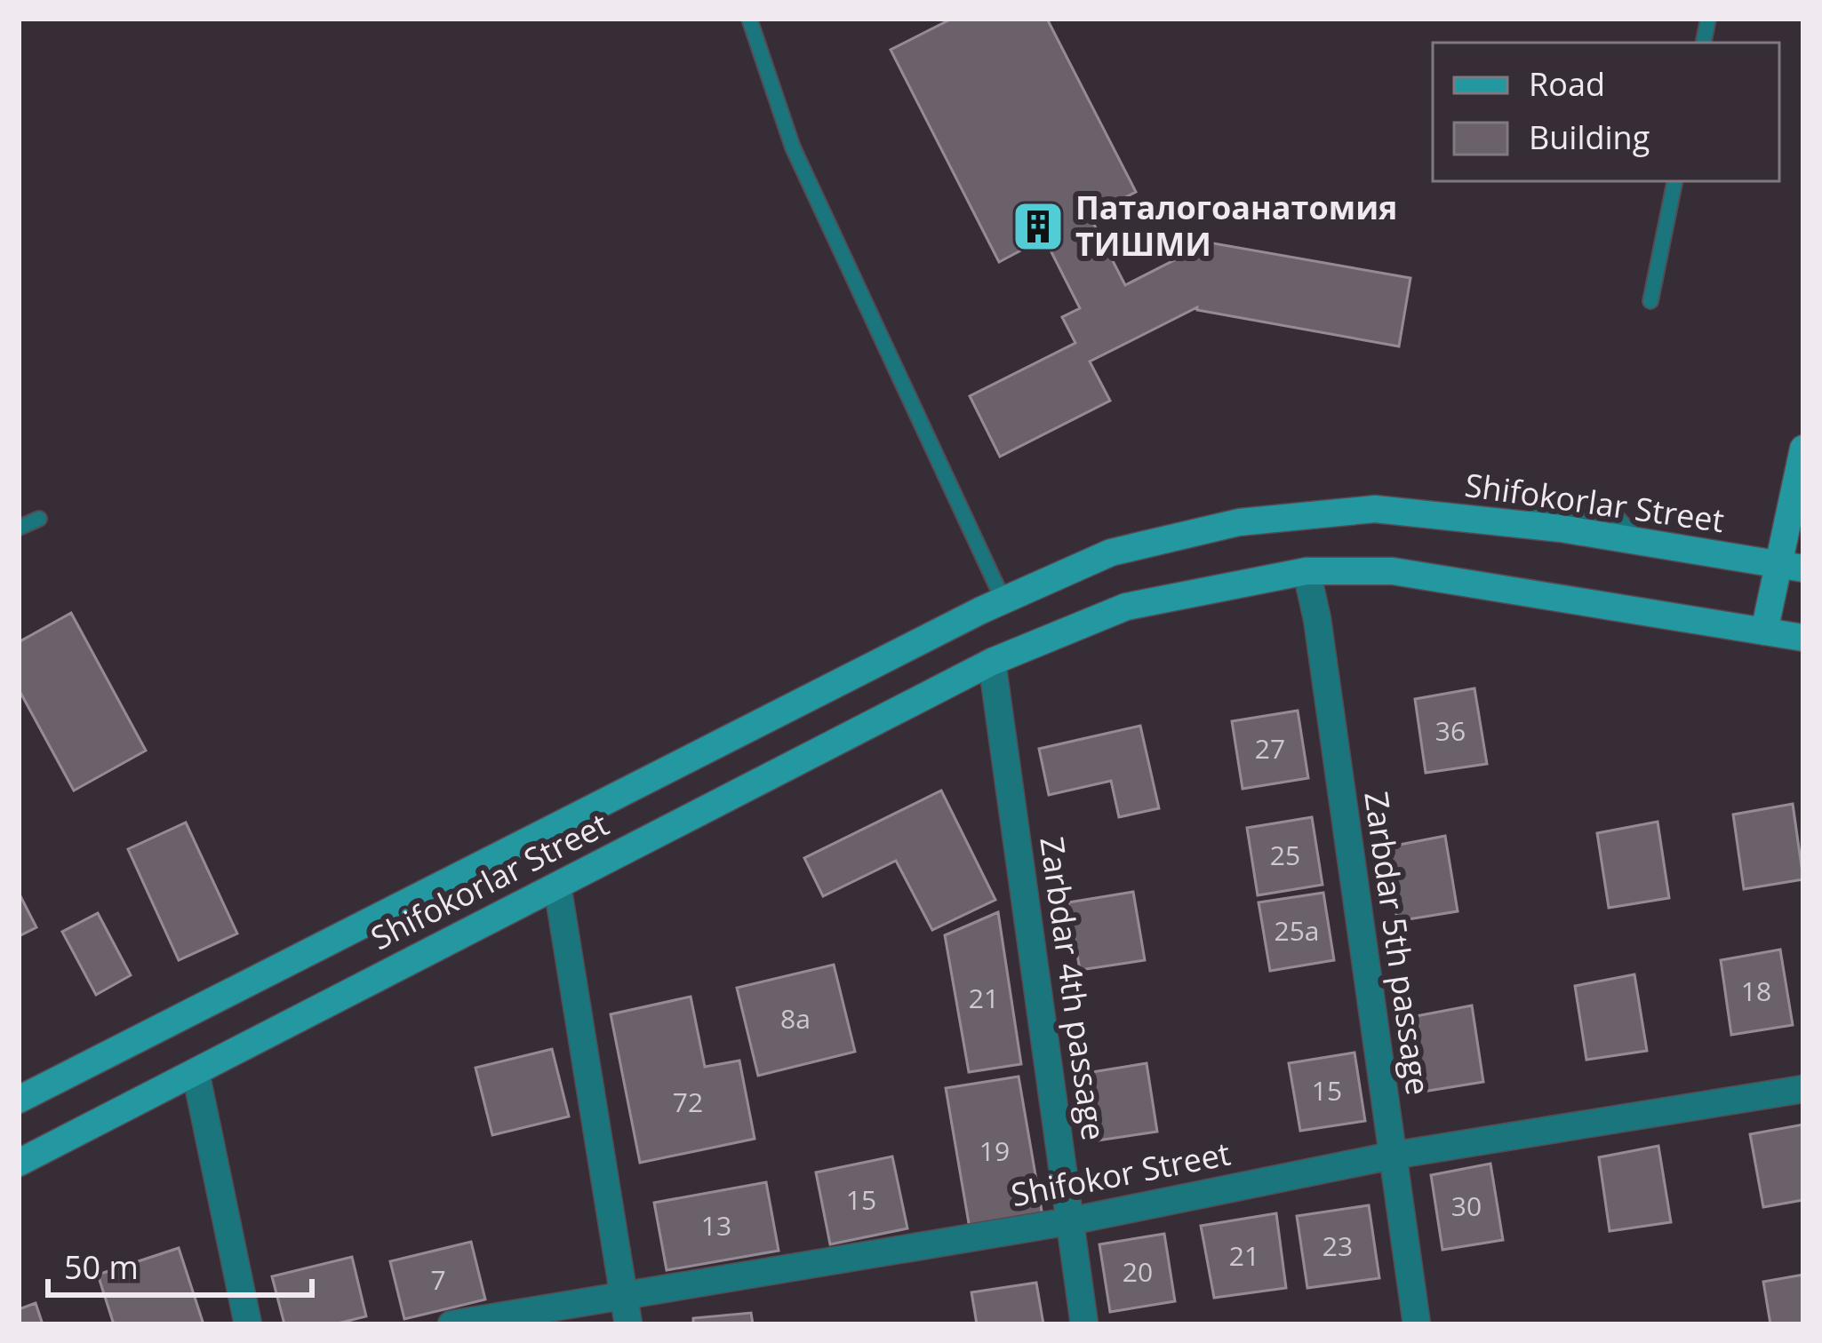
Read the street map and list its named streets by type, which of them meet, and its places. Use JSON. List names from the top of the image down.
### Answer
{
  "streets": {
    "main road": ["Shifokorlar Street"],
    "street": ["Zarbdar 5th passage", "Zarbdar 4th passage", "Shifokor Street"]
  },
  "crossings": [
    ["Shifokorlar Street", "Zarbdar 4th passage"],
    ["Zarbdar 5th passage", "Shifokor Street"],
    ["Zarbdar 4th passage", "Shifokor Street"]
  ],
  "places": {
    "building": ["Паталогоанатомия ТИШМИ"]
  },
  "house_numbers": [
    "36",
    "27",
    "25",
    "25a",
    "18",
    "21",
    "8a",
    "15",
    "72",
    "19",
    "15",
    "30",
    "13",
    "23",
    "21",
    "20",
    "7"
  ],
  "legend": ["Road", "Building"],
  "scale_bar": "50 m"
}
